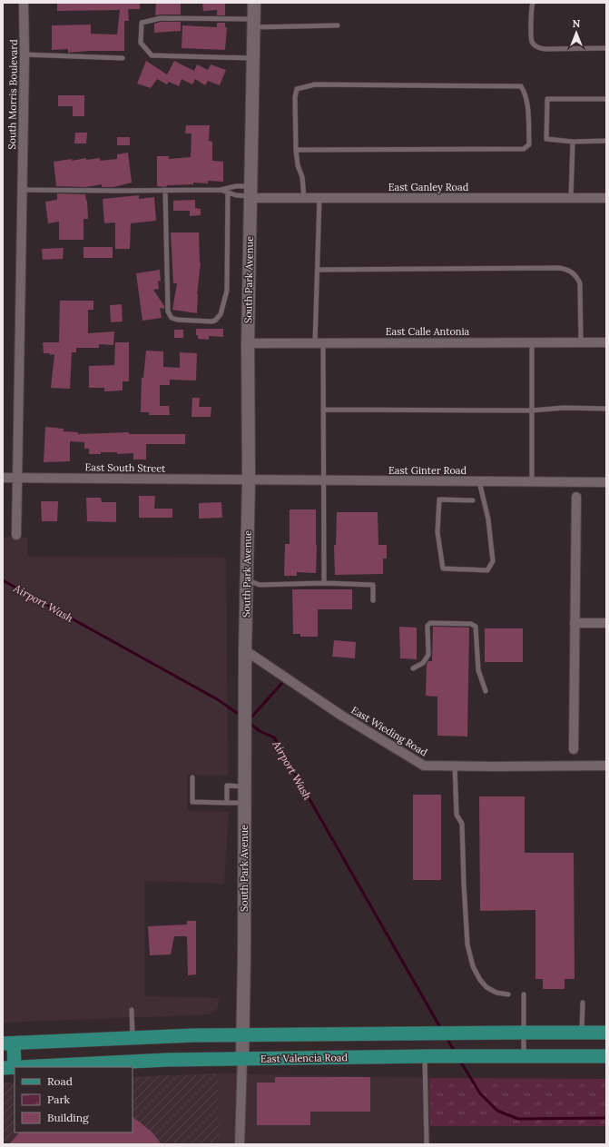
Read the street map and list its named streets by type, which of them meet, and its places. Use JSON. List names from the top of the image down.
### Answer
{
  "streets": {
    "main road": ["South Park Avenue", "East Valencia Road"],
    "street": [
      "South Morris Boulevard",
      "East Ganley Road",
      "East Calle Antonia",
      "East South Street",
      "East Ginter Road",
      "East Wieding Road"
    ]
  },
  "crossings": [
    ["South Morris Boulevard", "East South Street"],
    ["East Ganley Road", "South Park Avenue"],
    ["South Park Avenue", "East Calle Antonia"],
    ["South Park Avenue", "East South Street"],
    ["South Park Avenue", "East Ginter Road"],
    ["South Park Avenue", "East Wieding Road"],
    ["South Park Avenue", "East Valencia Road"],
    ["East South Street", "East Ginter Road"]
  ],
  "water": ["Airport Wash"],
  "legend": ["Road", "Park", "Building"],
  "north": "top"
}
